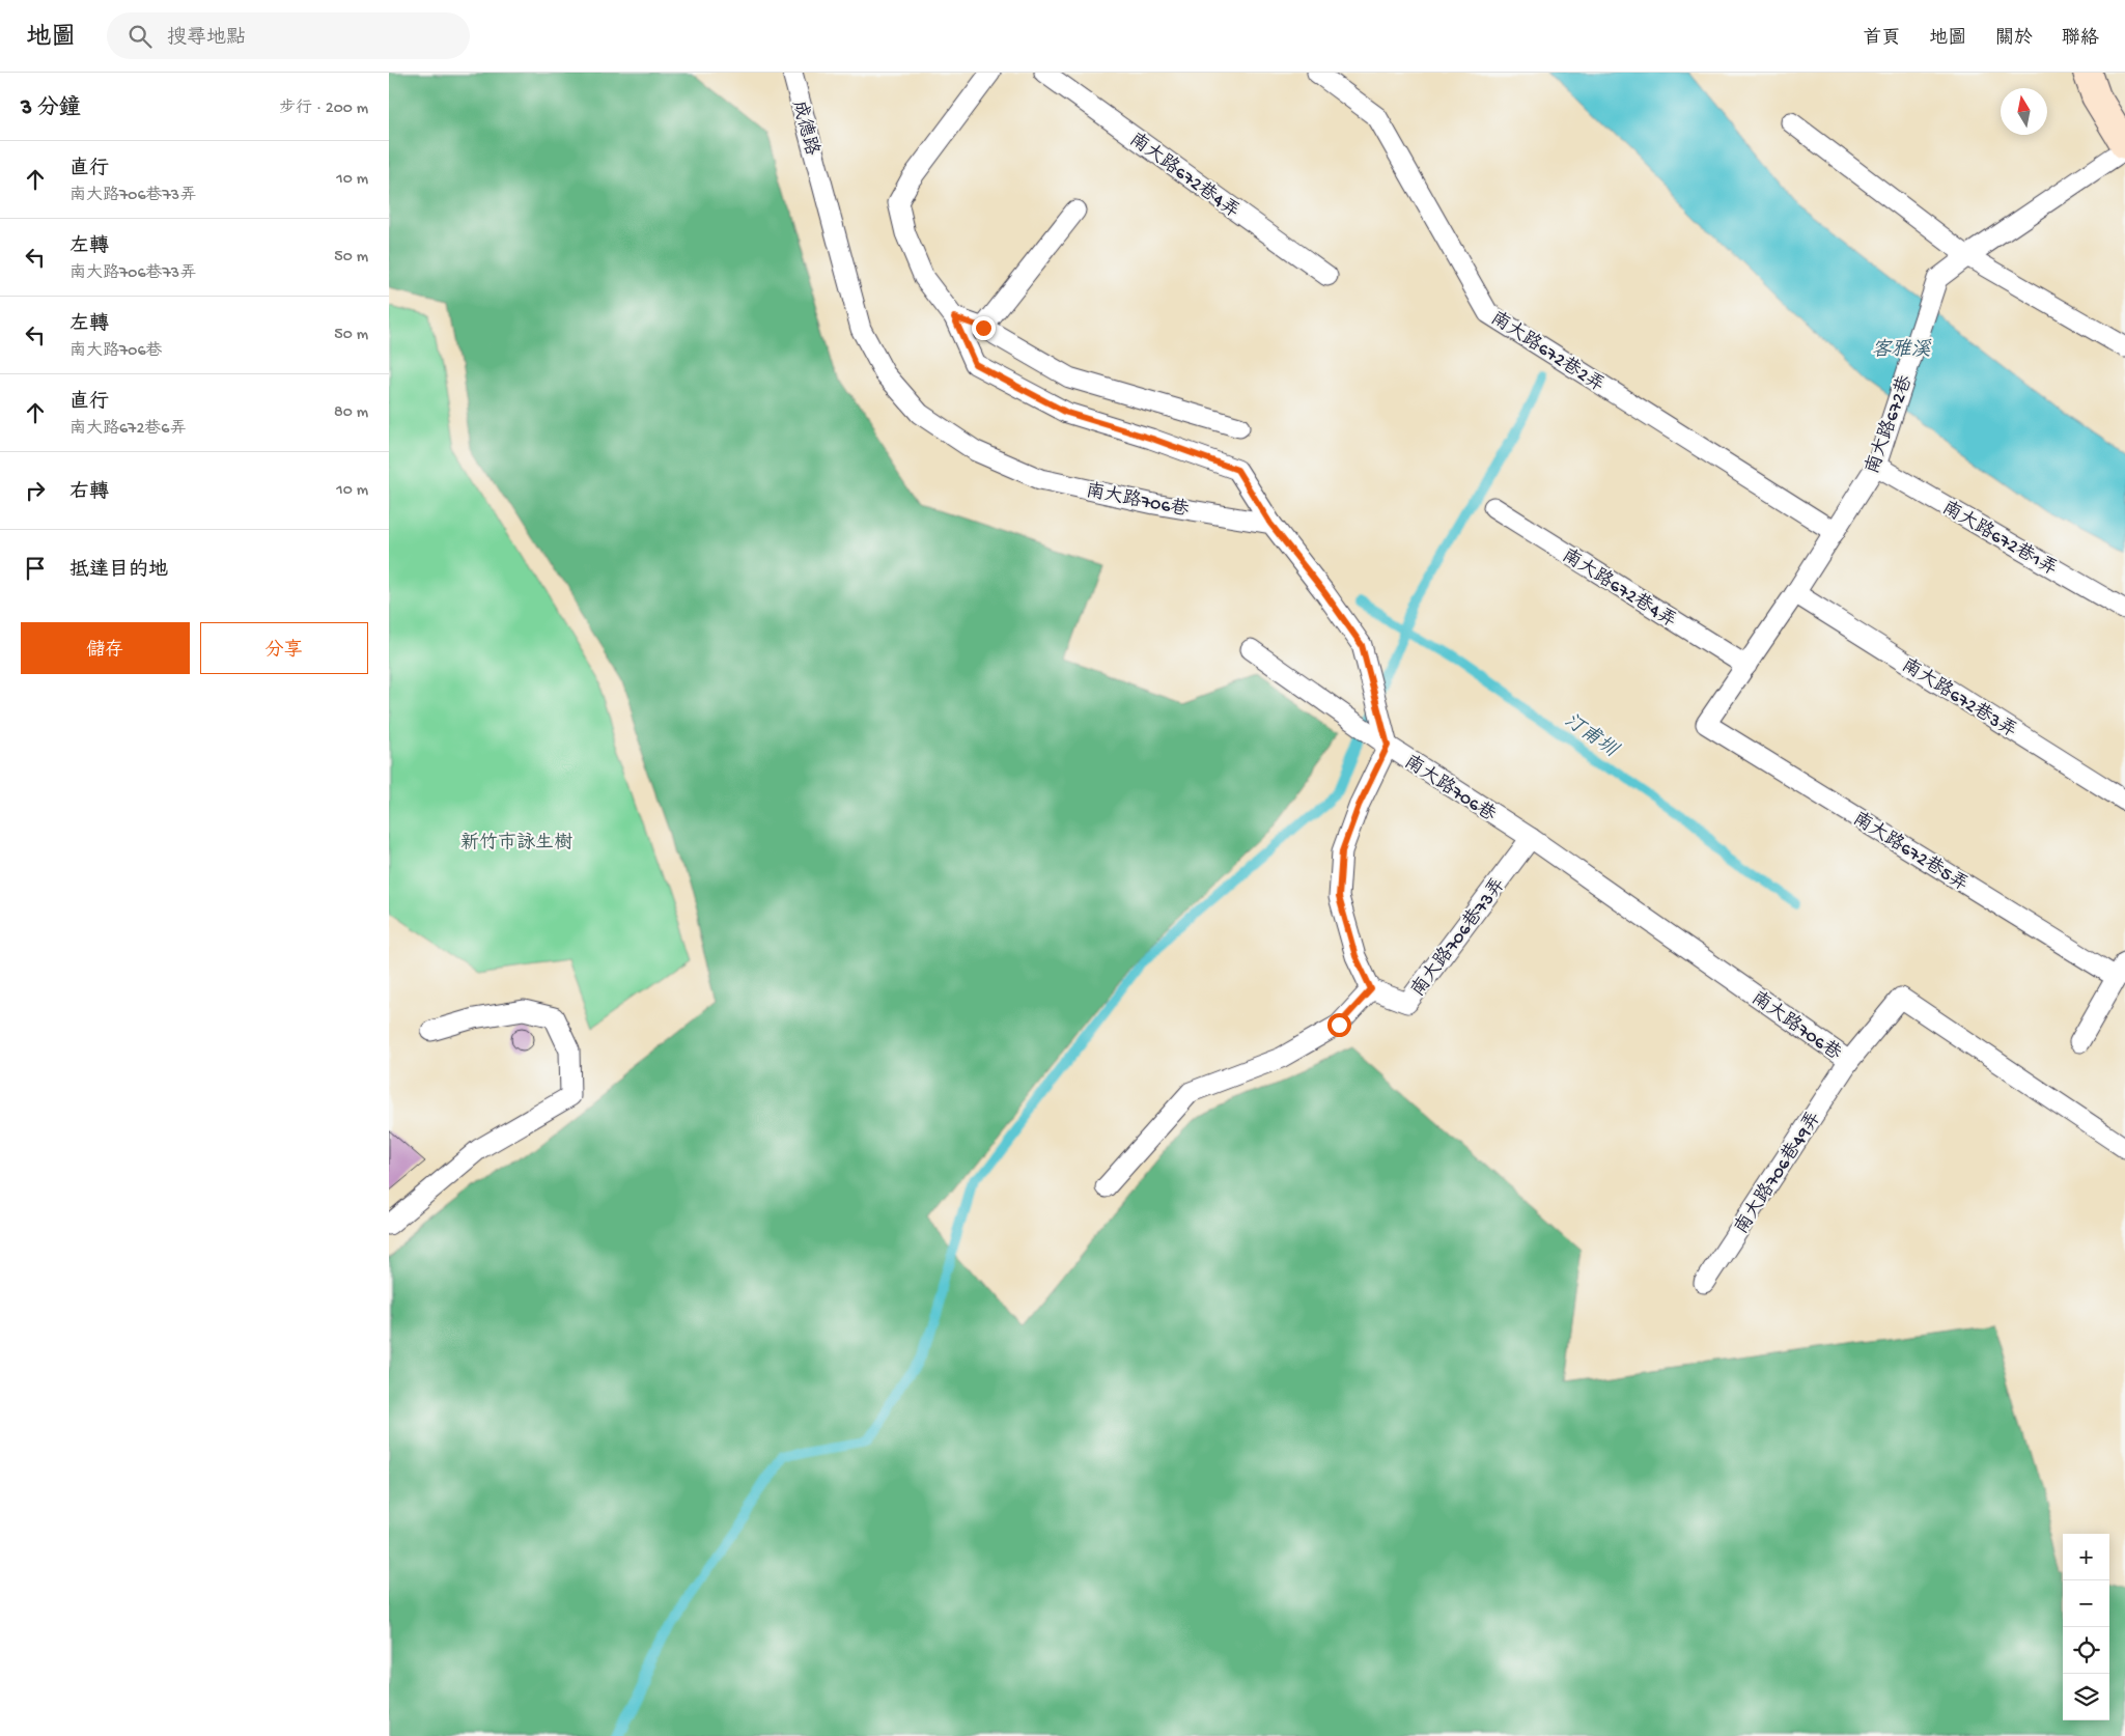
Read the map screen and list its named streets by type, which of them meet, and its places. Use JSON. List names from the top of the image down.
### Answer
{
  "streets": {
    "lane": [
      "成德路",
      "南大路672巷4弄",
      "南大路672巷2弄",
      "南大路672巷",
      "南大路706巷",
      "南大路672巷1弄",
      "南大路672巷3弄",
      "南大路672巷5弄",
      "南大路706巷73弄",
      "南大路706巷49弄"
    ]
  },
  "crossings": [
    ["成德路", "南大路706巷"],
    ["南大路672巷4弄", "南大路672巷"],
    ["南大路672巷2弄", "南大路672巷"],
    ["南大路672巷", "南大路672巷1弄"],
    ["南大路672巷", "南大路672巷3弄"],
    ["南大路672巷", "南大路672巷5弄"],
    ["南大路706巷", "南大路706巷73弄"],
    ["南大路706巷", "南大路706巷49弄"]
  ],
  "water": ["客雅溪", "汀甫圳"],
  "parks": ["新竹市詠生樹"],
  "north": "top",
  "page": {
    "header": "地圖",
    "search": "搜尋地點",
    "nav": [
      "首頁",
      "地圖",
      "關於",
      "聯絡"
    ],
    "heading": ["3 分鐘", "步行 · 200 m"],
    "list": [
      ["直行", "南大路706巷73弄", "10 m"],
      ["左轉", "南大路706巷73弄", "50 m"],
      ["左轉", "南大路706巷", "50 m"],
      ["直行", "南大路672巷6弄", "80 m"],
      ["右轉", "10 m"],
      "抵達目的地"
    ],
    "buttons": ["儲存", "分享"],
    "map_buttons": ["+", "−"]
  }
}
